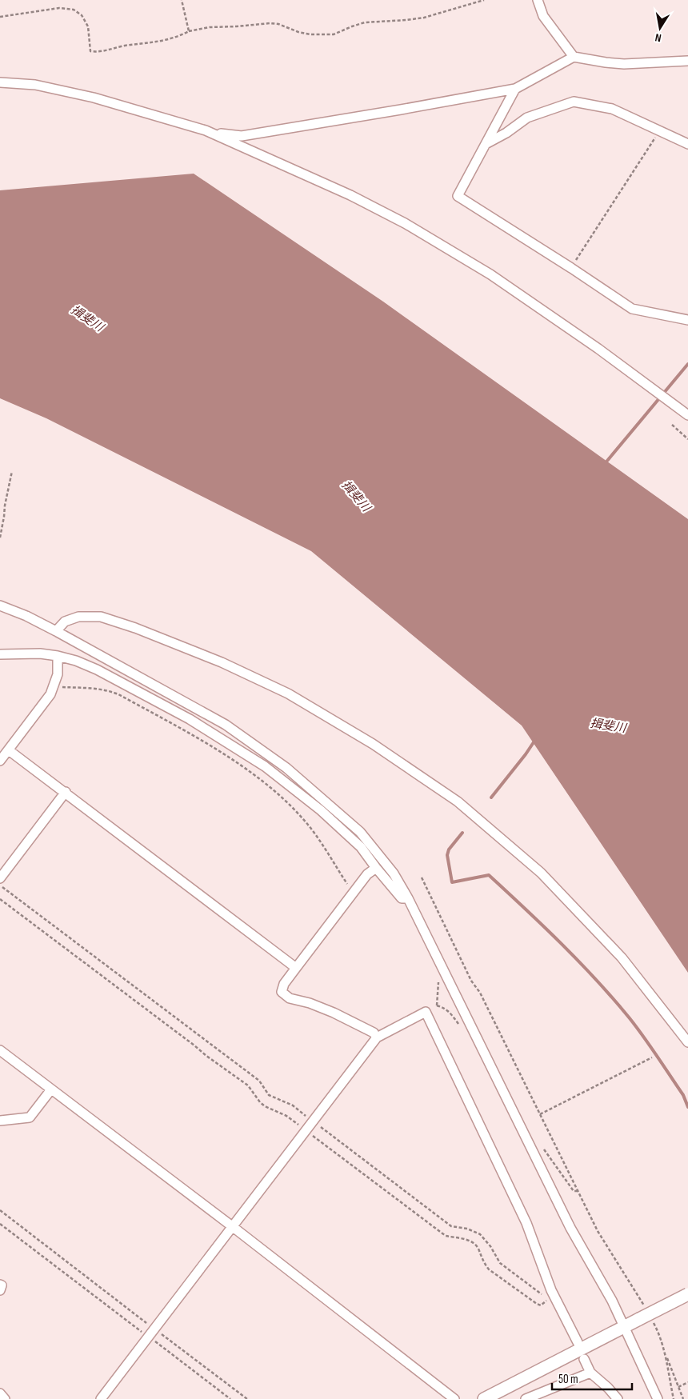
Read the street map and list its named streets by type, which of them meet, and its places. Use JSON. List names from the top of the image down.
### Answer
{
  "water": ["揖斐川"],
  "scale_bar": "50 m",
  "north": "bottom"
}
